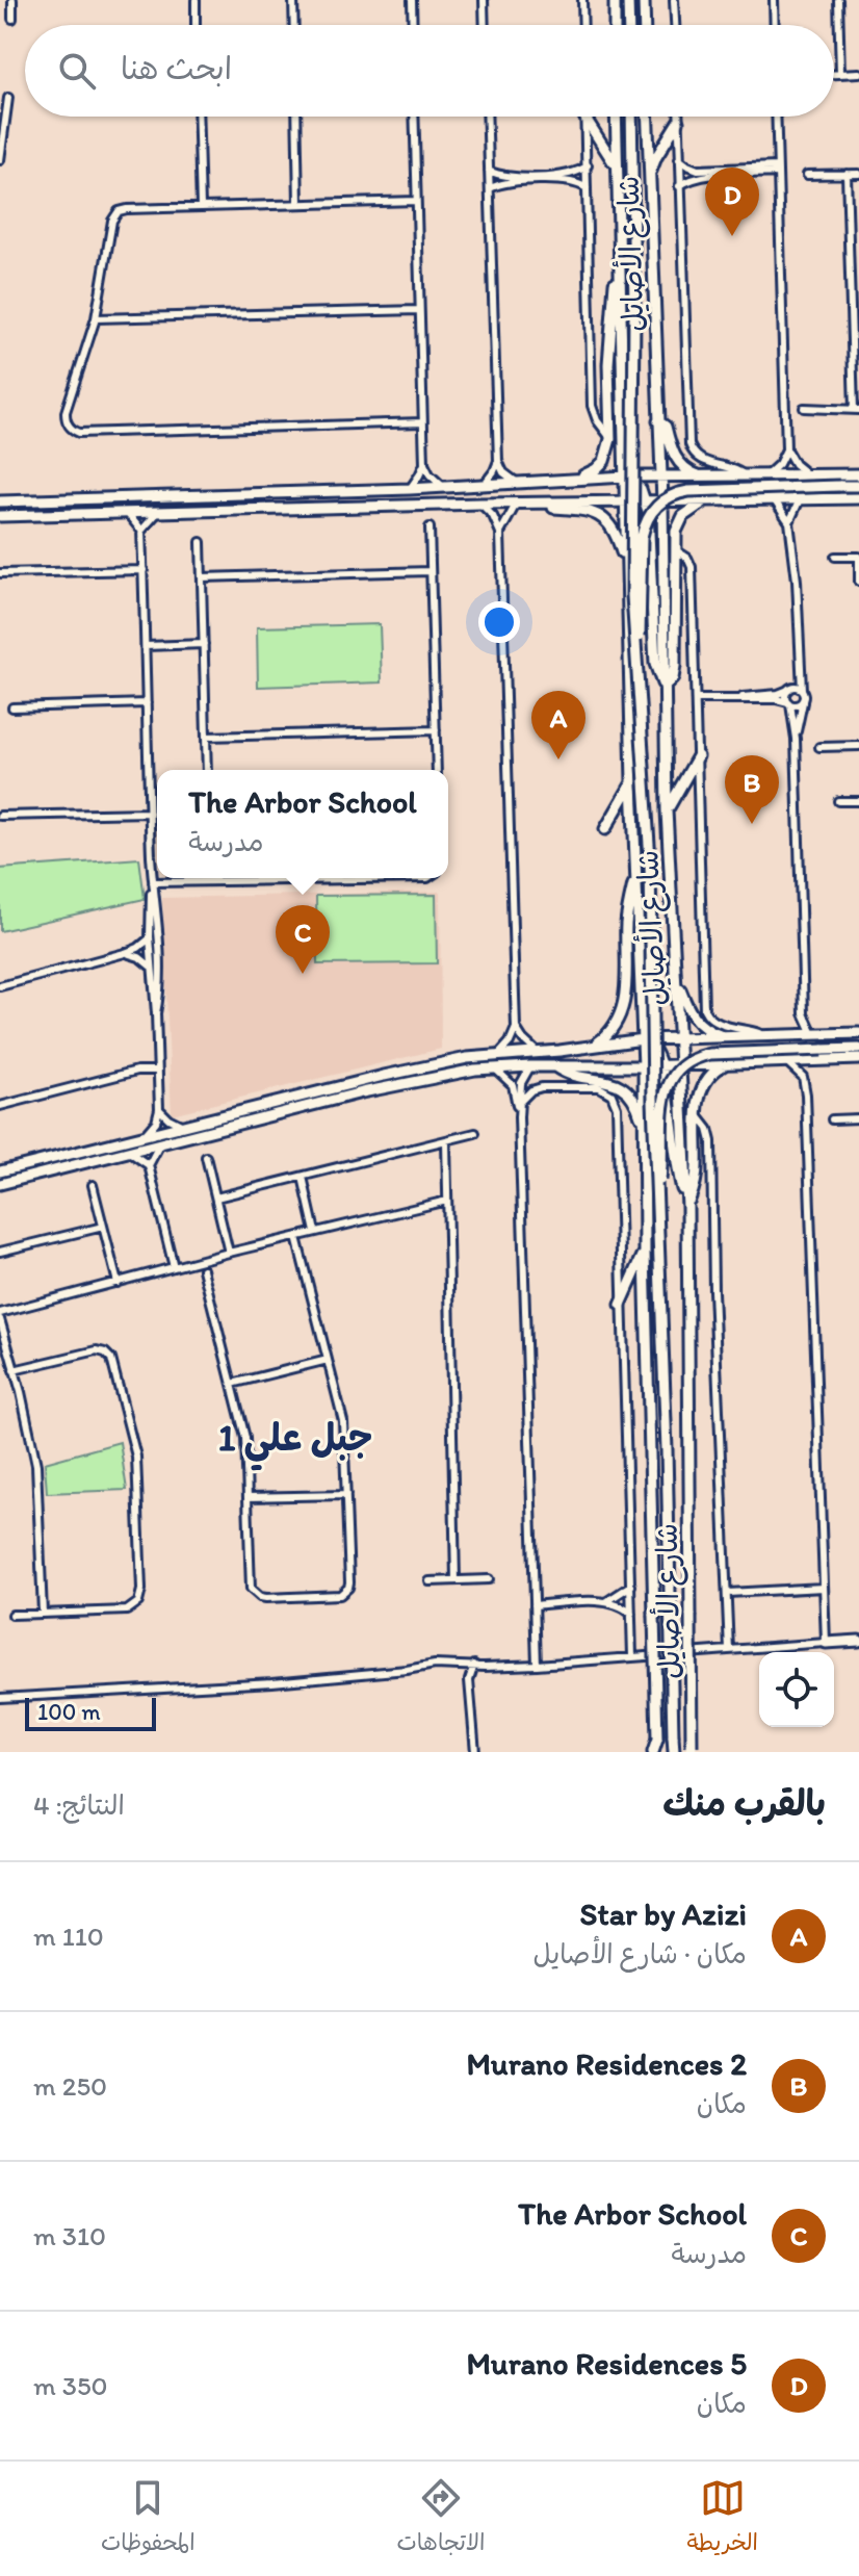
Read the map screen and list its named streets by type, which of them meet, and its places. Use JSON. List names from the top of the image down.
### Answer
{
  "streets": {
    "main road": ["شارع الأصايل"]
  },
  "districts": ["جبل علي 1"],
  "scale_bar": "100 m",
  "page": {
    "search": "ابحث هنا",
    "pins": [
      "D",
      "A",
      "B",
      "C"
    ],
    "popup": ["The Arbor School", "مدرسة"],
    "scale": "100 m",
    "heading": ["بالقرب منك", "النتائج: 4"],
    "list": [
      {
        "mark": "A",
        "name": "Star by Azizi",
        "note": "مكان · شارع الأصايل",
        "value": "110 m"
      },
      {
        "mark": "B",
        "name": "Murano Residences 2",
        "note": "مكان",
        "value": "250 m"
      },
      {
        "mark": "C",
        "name": "The Arbor School",
        "note": "مدرسة",
        "value": "310 m"
      },
      {
        "mark": "D",
        "name": "Murano Residences 5",
        "note": "مكان",
        "value": "350 m"
      }
    ],
    "nav": ["الخريطة", "الاتجاهات", "المحفوظات"]
  }
}
